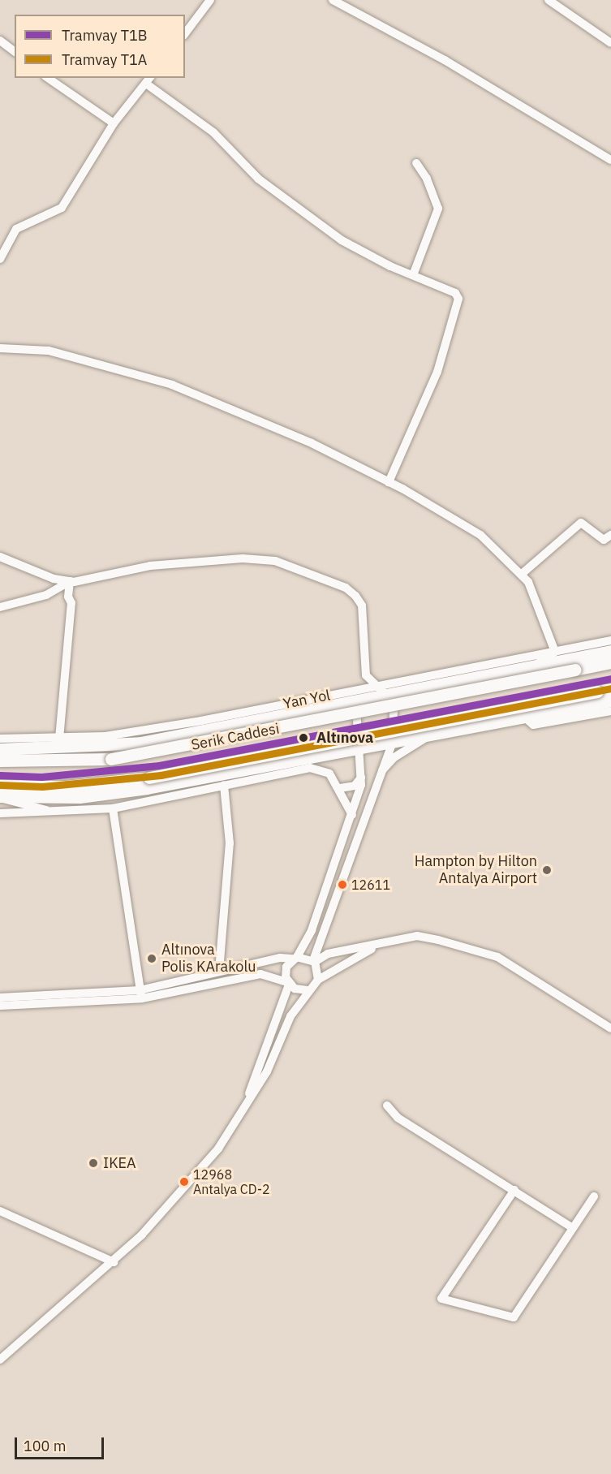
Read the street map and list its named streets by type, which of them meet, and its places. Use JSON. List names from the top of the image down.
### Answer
{
  "streets": {
    "highway": ["Serik Caddesi"],
    "street": ["Yan Yol"]
  },
  "places": [
    "Altınova",
    "Hampton by Hilton Antalya Airport",
    "12611",
    "Altınova Polis KArakolu",
    "IKEA",
    "12968 Antalya CD-2"
  ],
  "lines": ["tram line T1B", "tram line T1A"],
  "legend": ["Tramvay T1B", "Tramvay T1A"],
  "scale_bar": "100 m"
}
